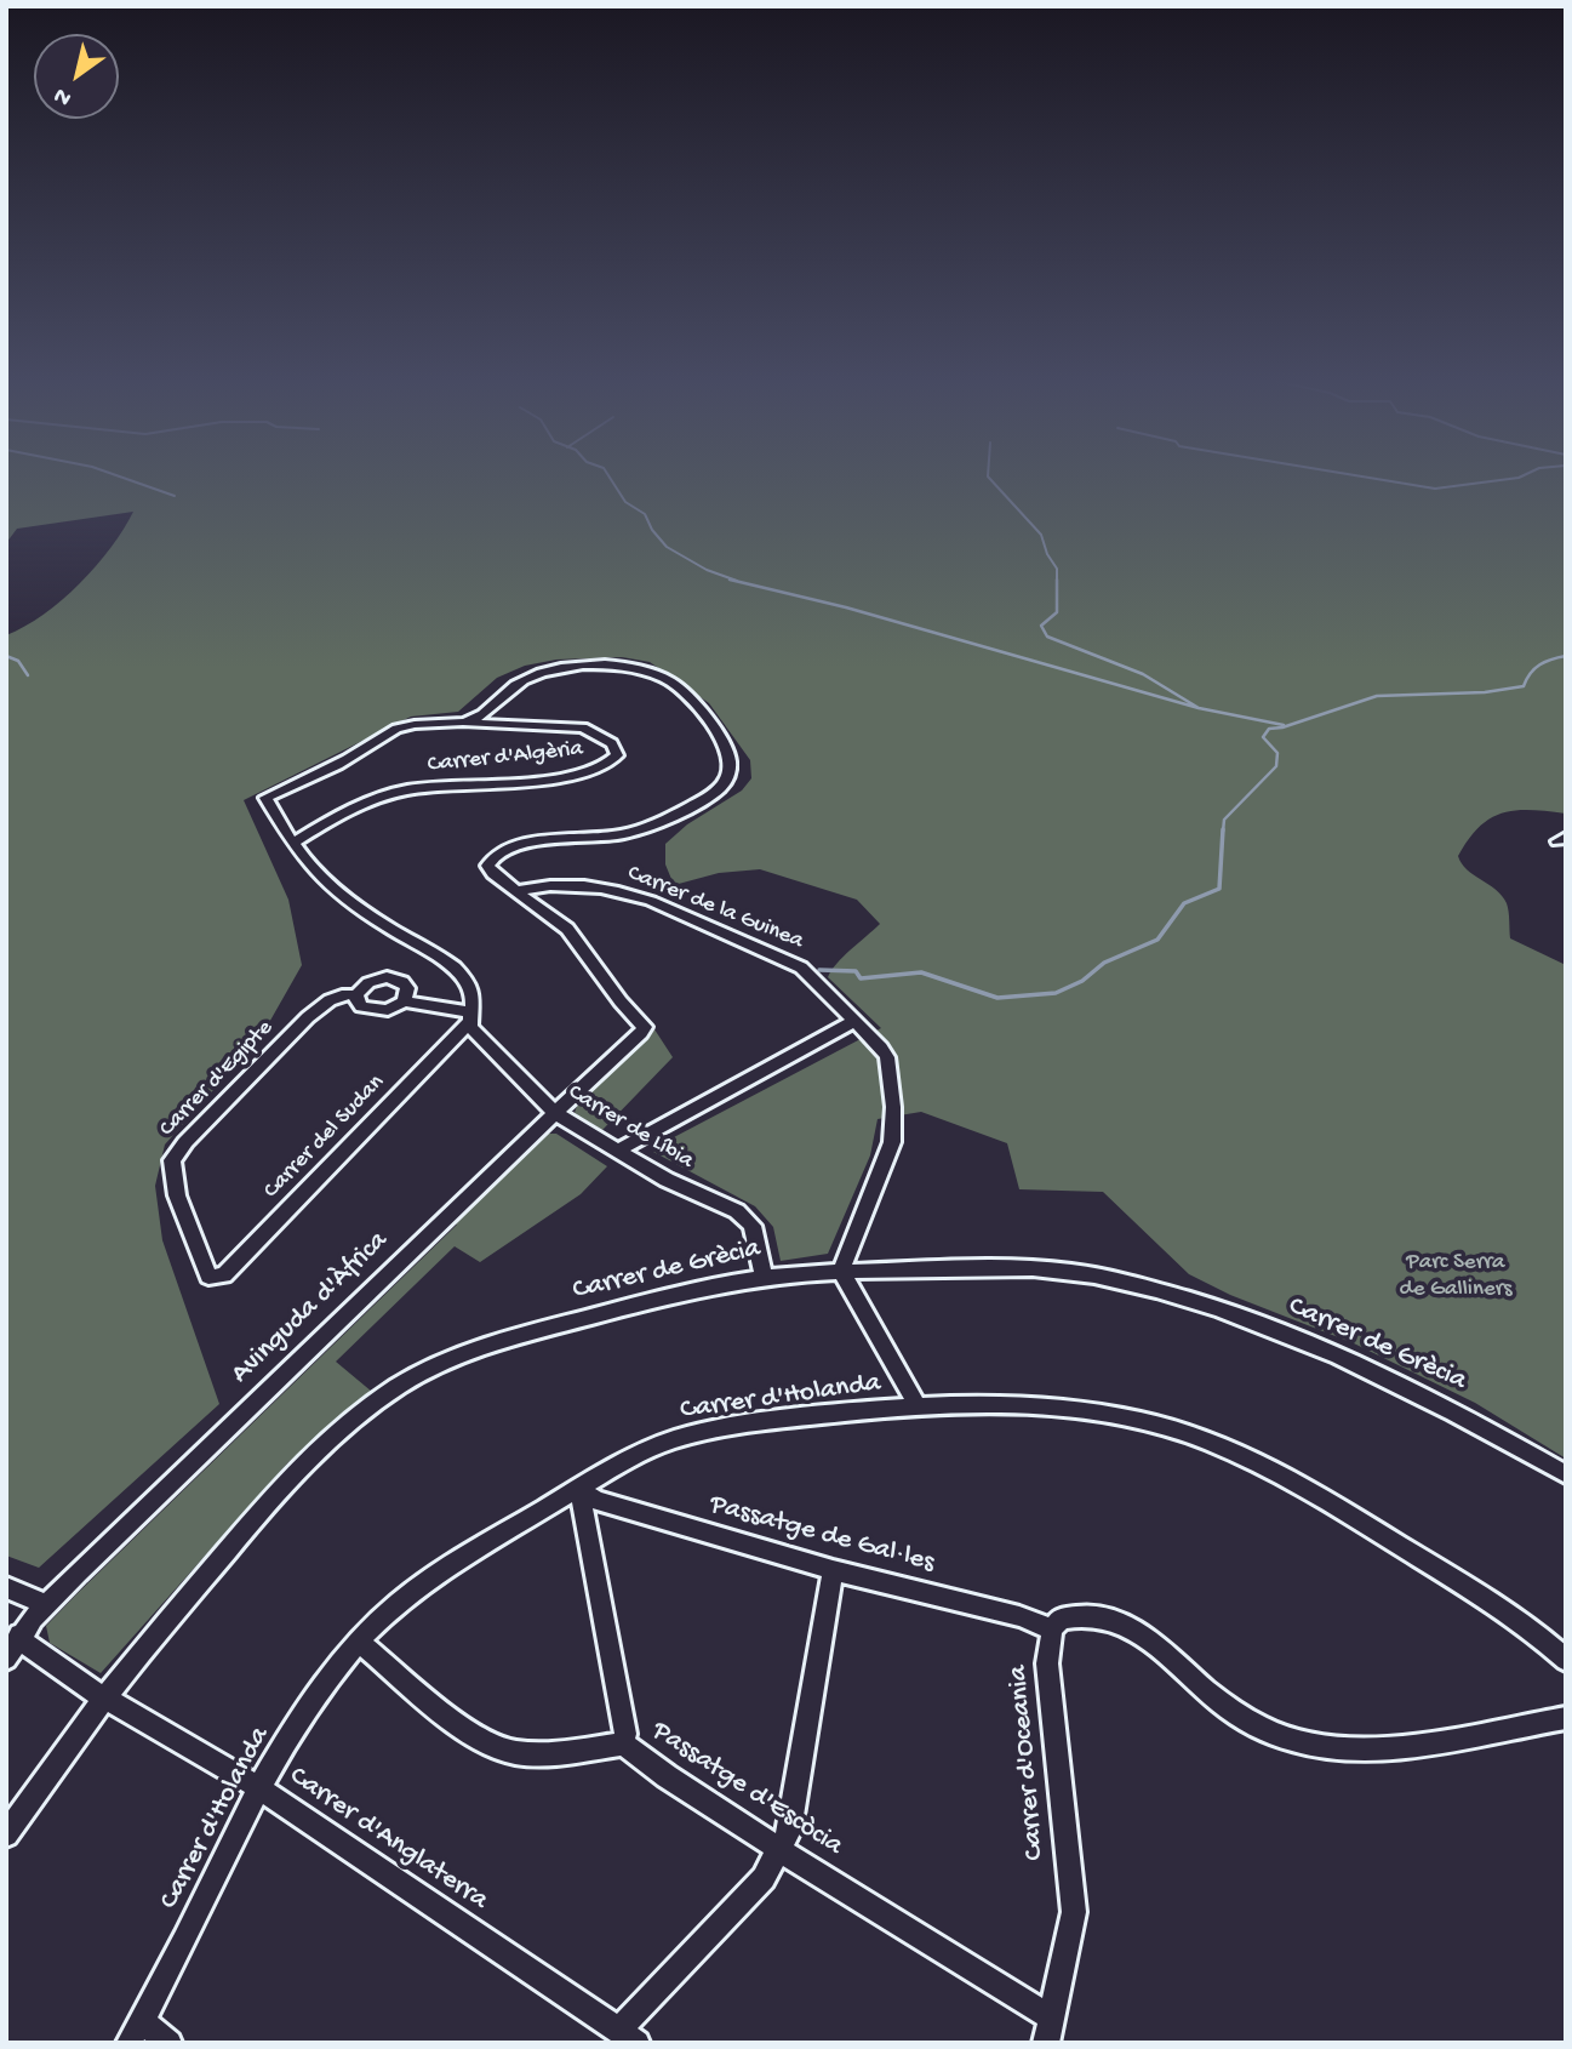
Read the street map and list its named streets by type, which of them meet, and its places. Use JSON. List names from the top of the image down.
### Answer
{
  "streets": {
    "street": [
      "Carrer d'Algèria",
      "Carrer de la Guinea",
      "Carrer d'Egipte",
      "Carrer de Líbia",
      "Carrer del Sudan",
      "Carrer de Grècia",
      "Avinguda d'Àfrica",
      "Carrer d'Holanda",
      "Passatge de Gal·les",
      "Carrer d'Oceania",
      "Passatge d'Escòcia",
      "Carrer d'Anglaterra"
    ]
  },
  "crossings": [
    ["Carrer d'Algèria", "Carrer de Líbia"],
    ["Carrer de la Guinea", "Carrer de Grècia"],
    ["Carrer de la Guinea", "Avinguda d'Àfrica"],
    ["Carrer d'Egipte", "Carrer del Sudan"],
    ["Carrer de Líbia", "Carrer del Sudan"],
    ["Carrer de Líbia", "Carrer de Grècia"],
    ["Carrer de Líbia", "Avinguda d'Àfrica"],
    ["Carrer de Grècia", "Carrer d'Anglaterra"],
    ["Avinguda d'Àfrica", "Carrer d'Anglaterra"],
    ["Carrer d'Holanda", "Passatge de Gal·les"],
    ["Carrer d'Holanda", "Passatge d'Escòcia"],
    ["Carrer d'Holanda", "Carrer d'Anglaterra"],
    ["Passatge de Gal·les", "Carrer d'Oceania"],
    ["Carrer d'Oceania", "Passatge d'Escòcia"]
  ],
  "parks": ["Parc Serra de Galliners"],
  "north": "bottom left"
}
